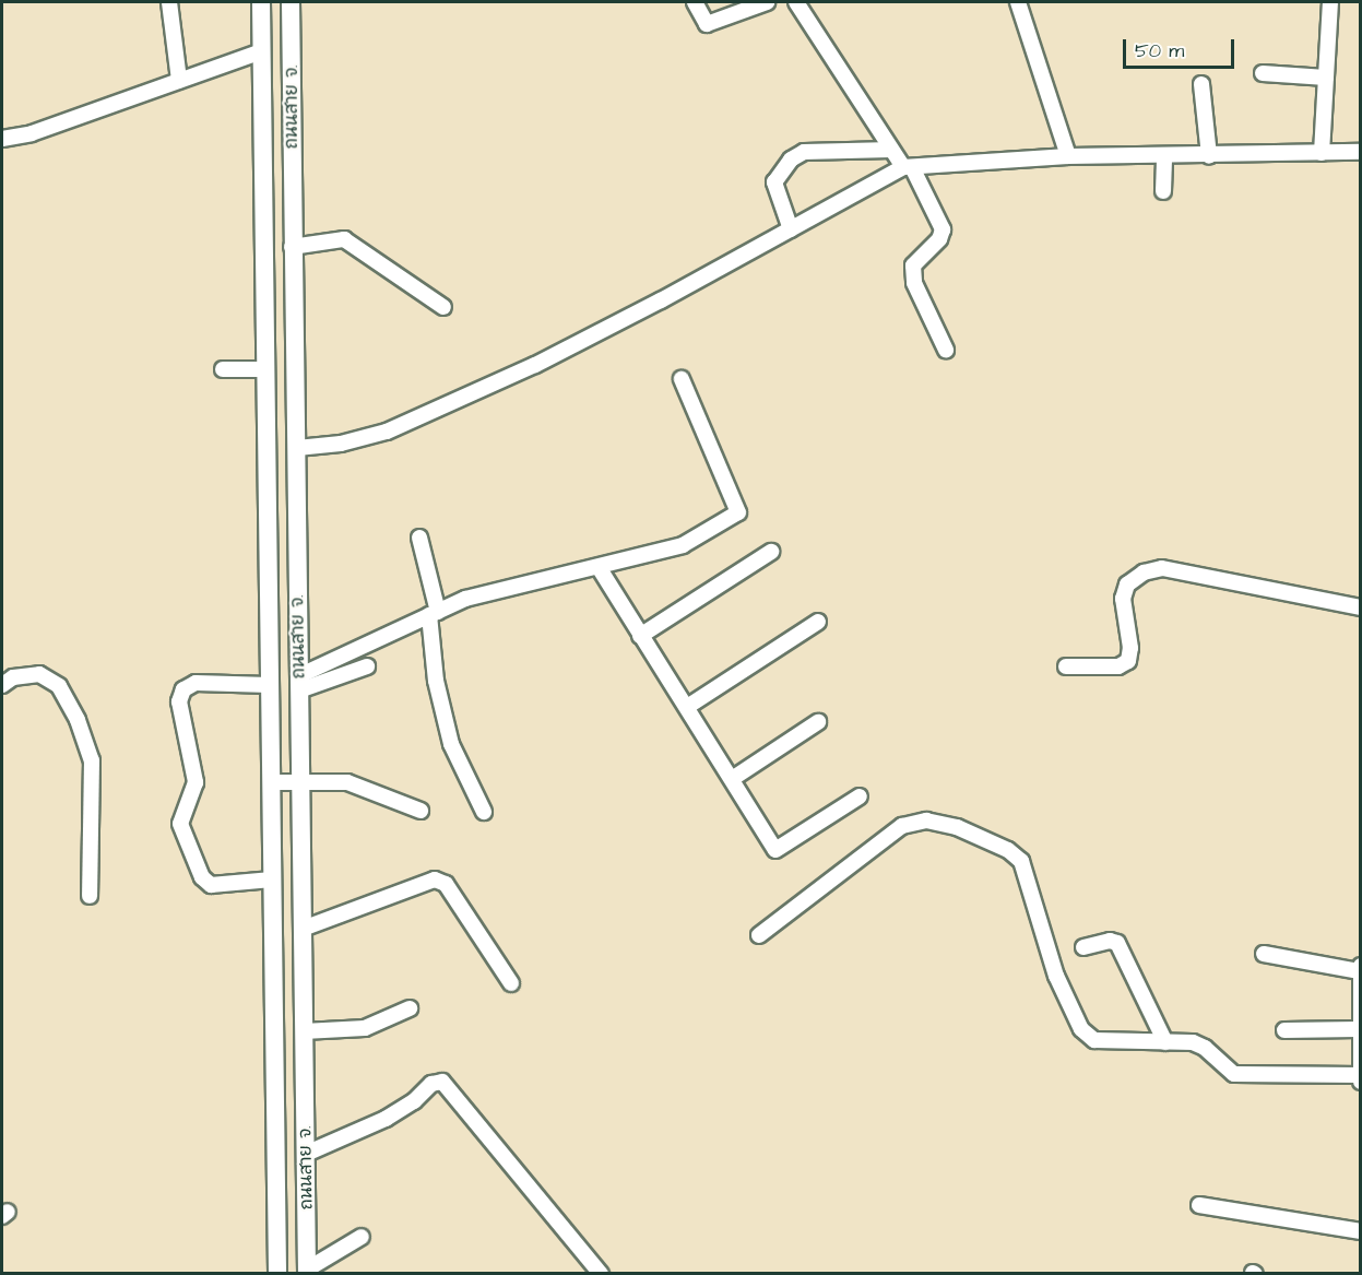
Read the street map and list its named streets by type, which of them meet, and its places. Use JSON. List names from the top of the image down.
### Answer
{
  "streets": {
    "main road": ["ถนนสาย จ."]
  },
  "scale_bar": "50 m"
}
